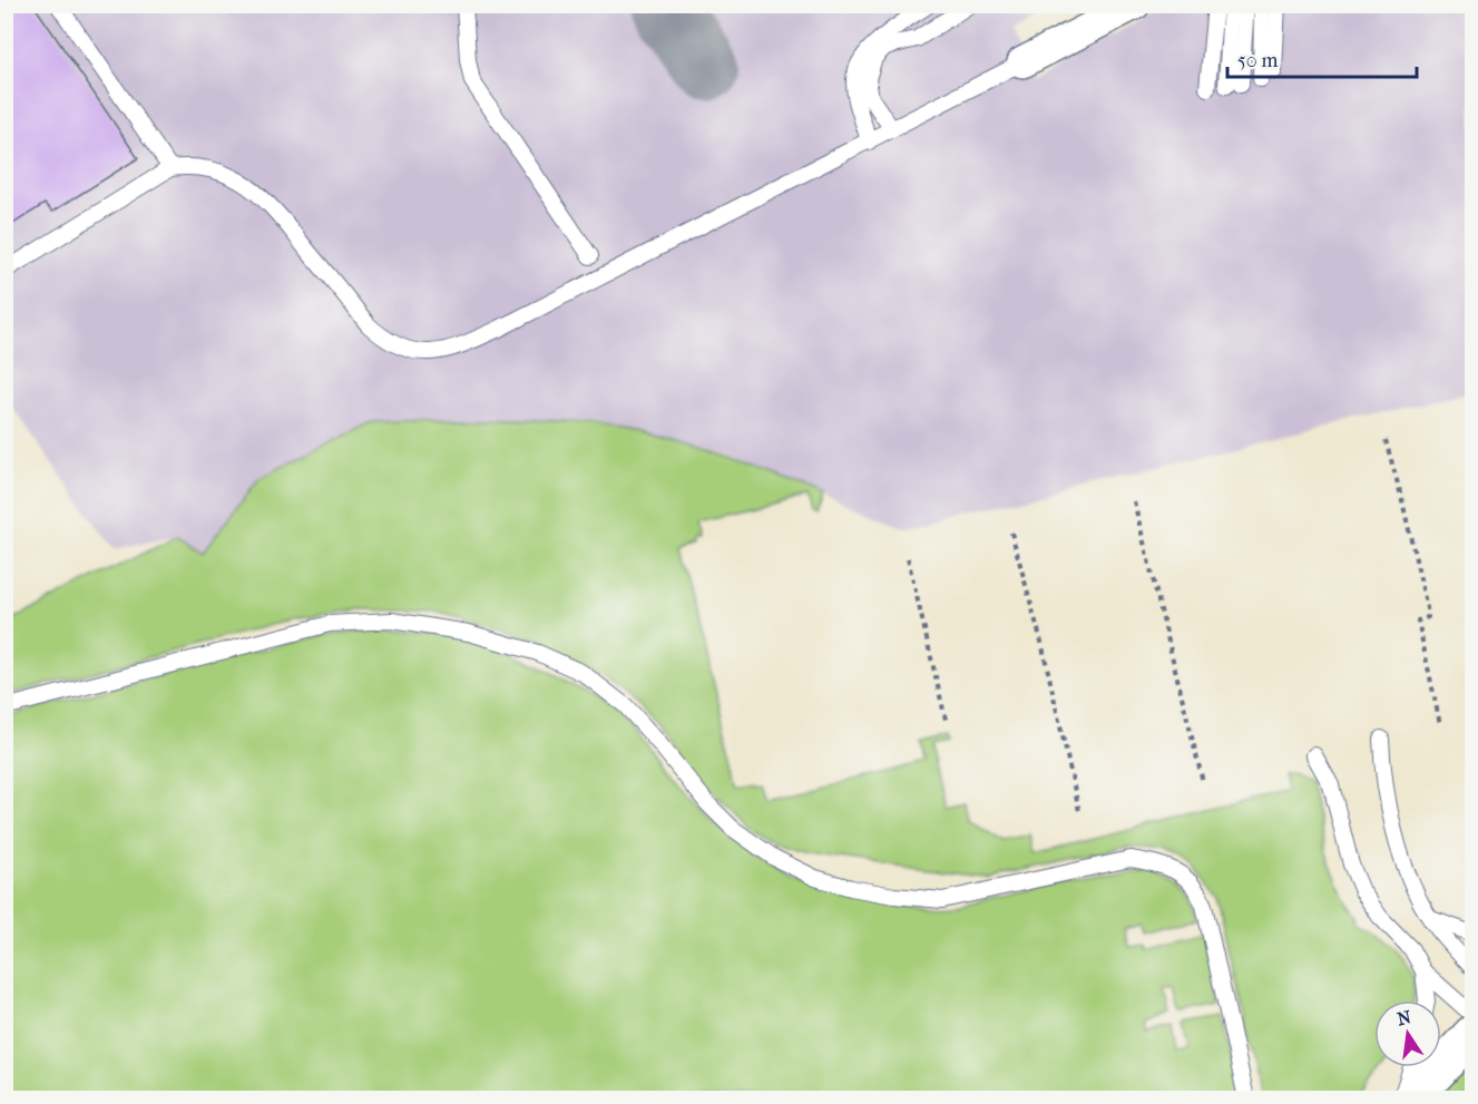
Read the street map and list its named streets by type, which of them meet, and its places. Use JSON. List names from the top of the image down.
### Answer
{
  "scale_bar": "50 m",
  "north": "top"
}
